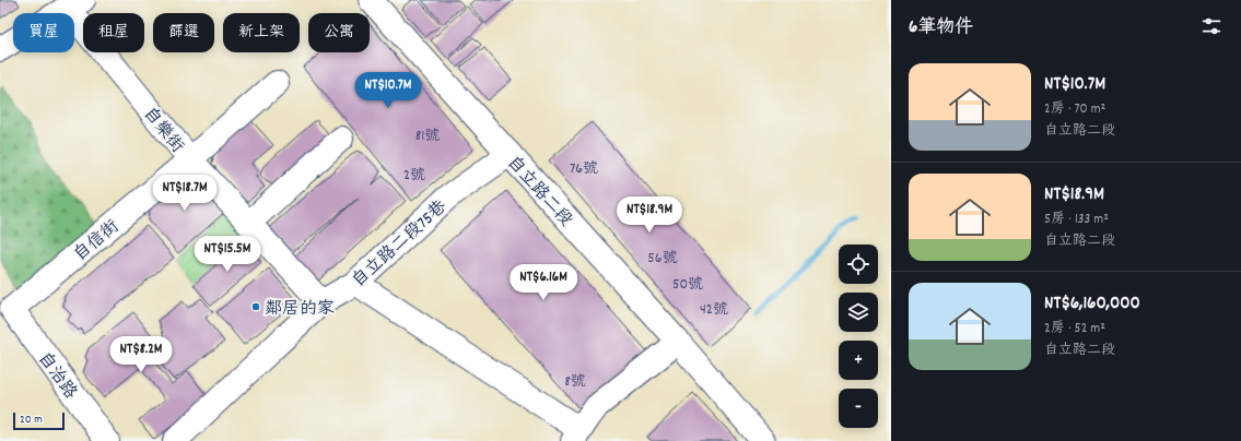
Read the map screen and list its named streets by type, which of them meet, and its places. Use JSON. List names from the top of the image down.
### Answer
{
  "streets": {
    "street": [
      "自樂街",
      "自立路二段",
      "自信街",
      "自立路二段75巷",
      "自治路"
    ]
  },
  "crossings": [
    ["自樂街", "自信街"],
    ["自樂街", "自立路二段75巷"],
    ["自立路二段", "自立路二段75巷"],
    ["自信街", "自治路"]
  ],
  "places": ["鄰居的家"],
  "house_numbers": [
    "81號",
    "76號",
    "2號",
    "56號",
    "50號",
    "42號",
    "8號"
  ],
  "scale_bar": "20 m",
  "page": {
    "heading": "6筆物件",
    "chip": [
      "買屋",
      "租屋",
      "篩選",
      "新上架",
      "公寓"
    ],
    "list": [
      {
        "name": "NT$10.7M",
        "note": "2房 · 70 m² · 自立路二段"
      },
      {
        "name": "NT$18.9M",
        "note": "5房 · 133 m² · 自立路二段"
      },
      {
        "name": "NT$6,160,000",
        "note": "2房 · 52 m² · 自立路二段"
      }
    ],
    "price": [
      "NT$10.7M",
      "NT$18.7M",
      "NT$18.9M",
      "NT$15.5M",
      "NT$6.16M",
      "NT$8.2M"
    ],
    "map_buttons": ["+", "−"],
    "scale": "20 m"
  }
}
